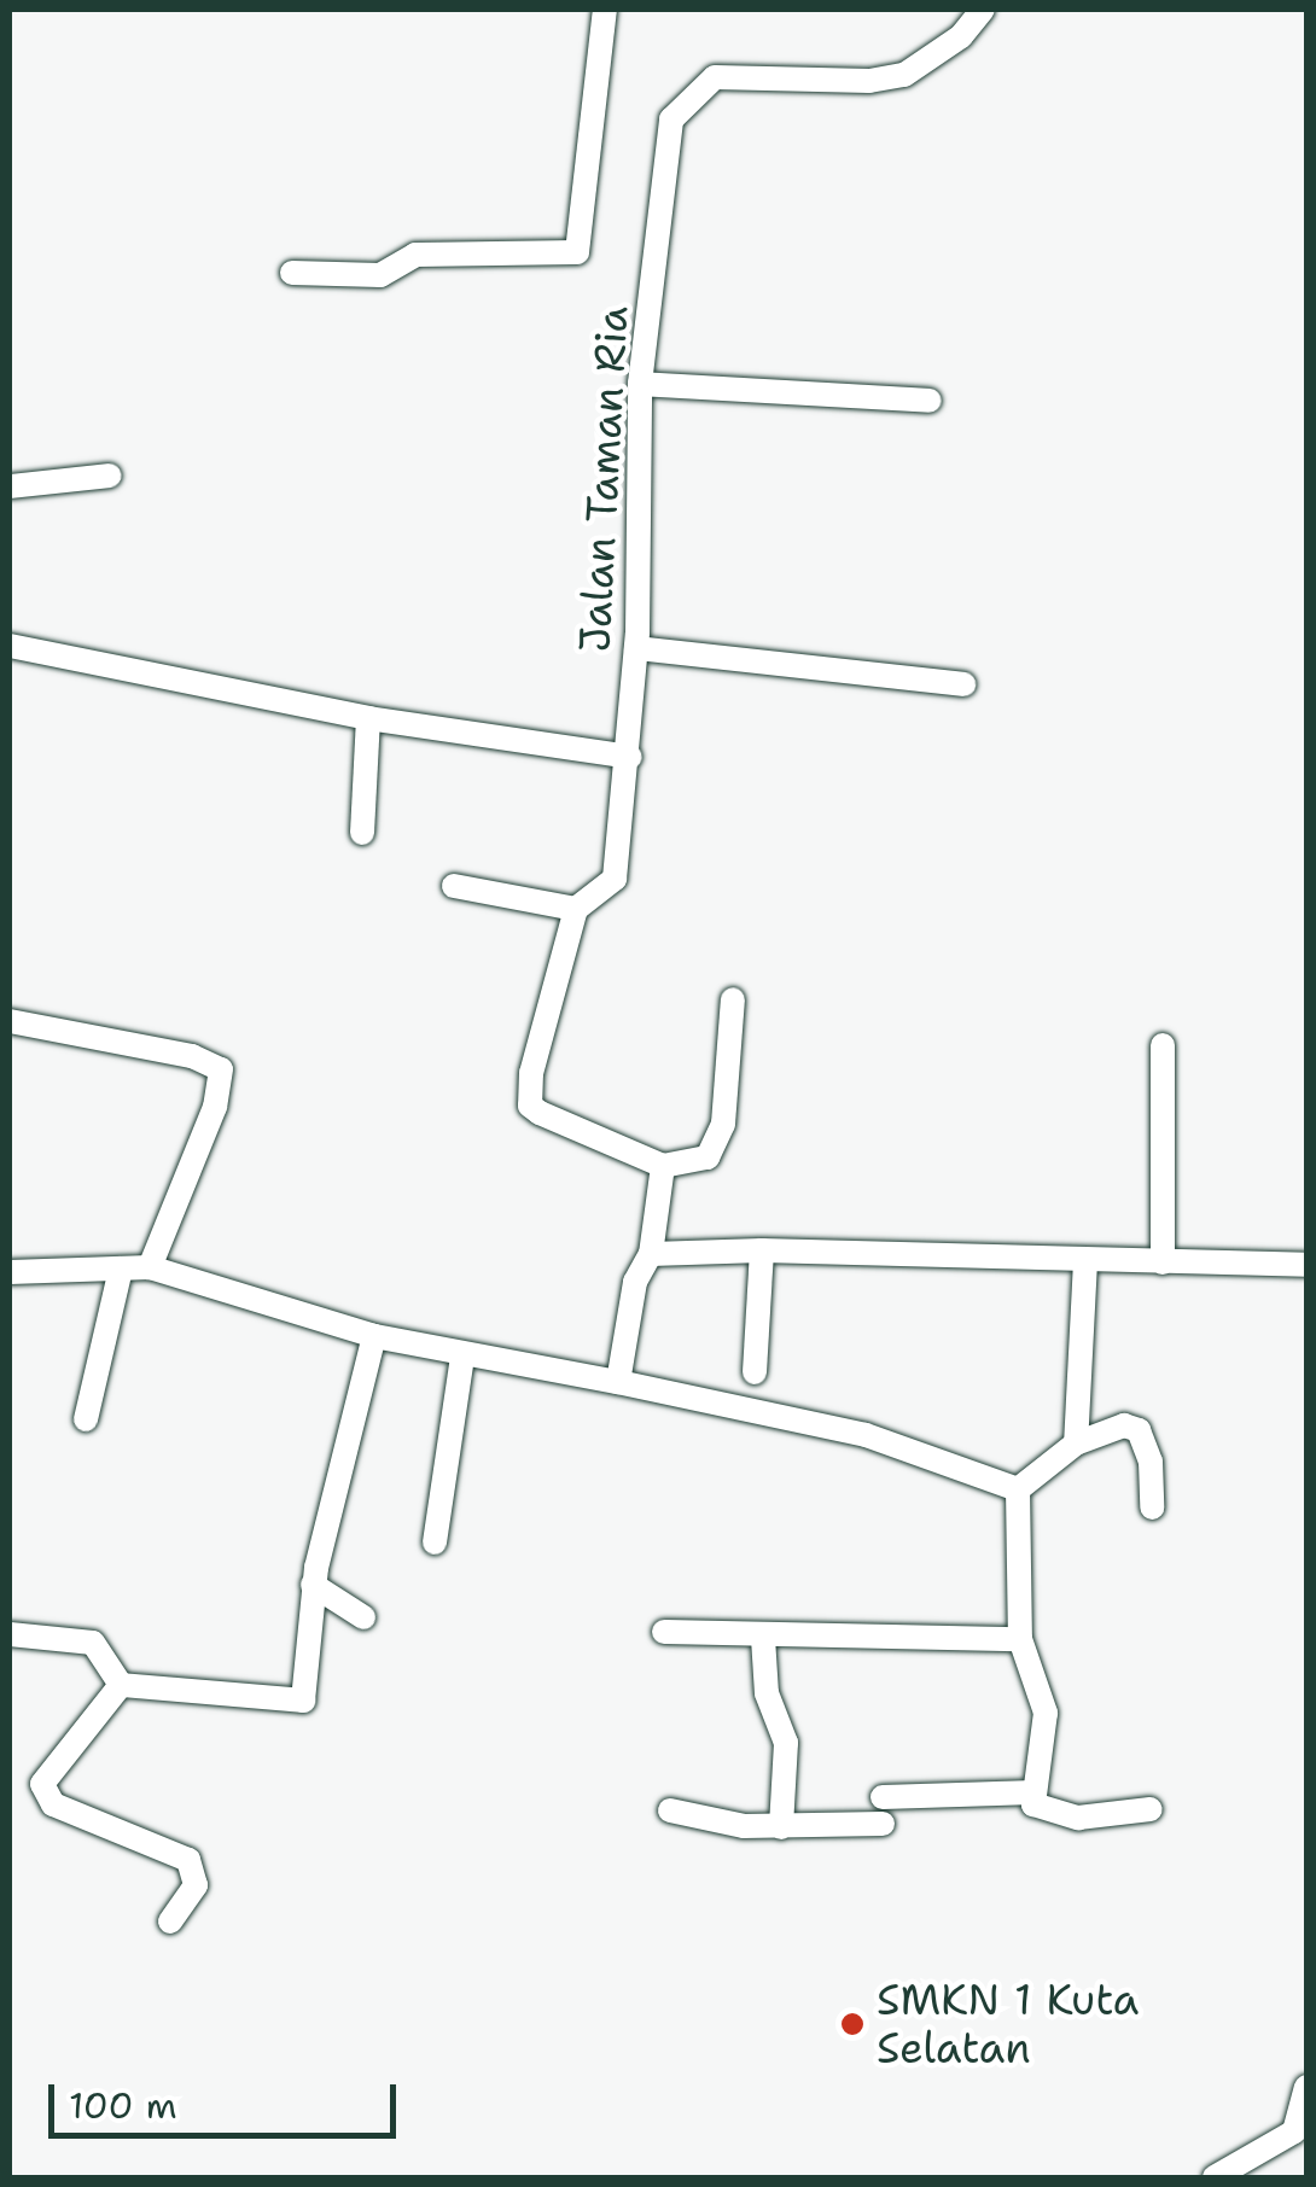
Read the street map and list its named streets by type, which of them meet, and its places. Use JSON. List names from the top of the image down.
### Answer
{
  "streets": {
    "street": ["Jalan Taman Ria"]
  },
  "places": ["SMKN 1 Kuta Selatan"],
  "scale_bar": "100 m"
}
